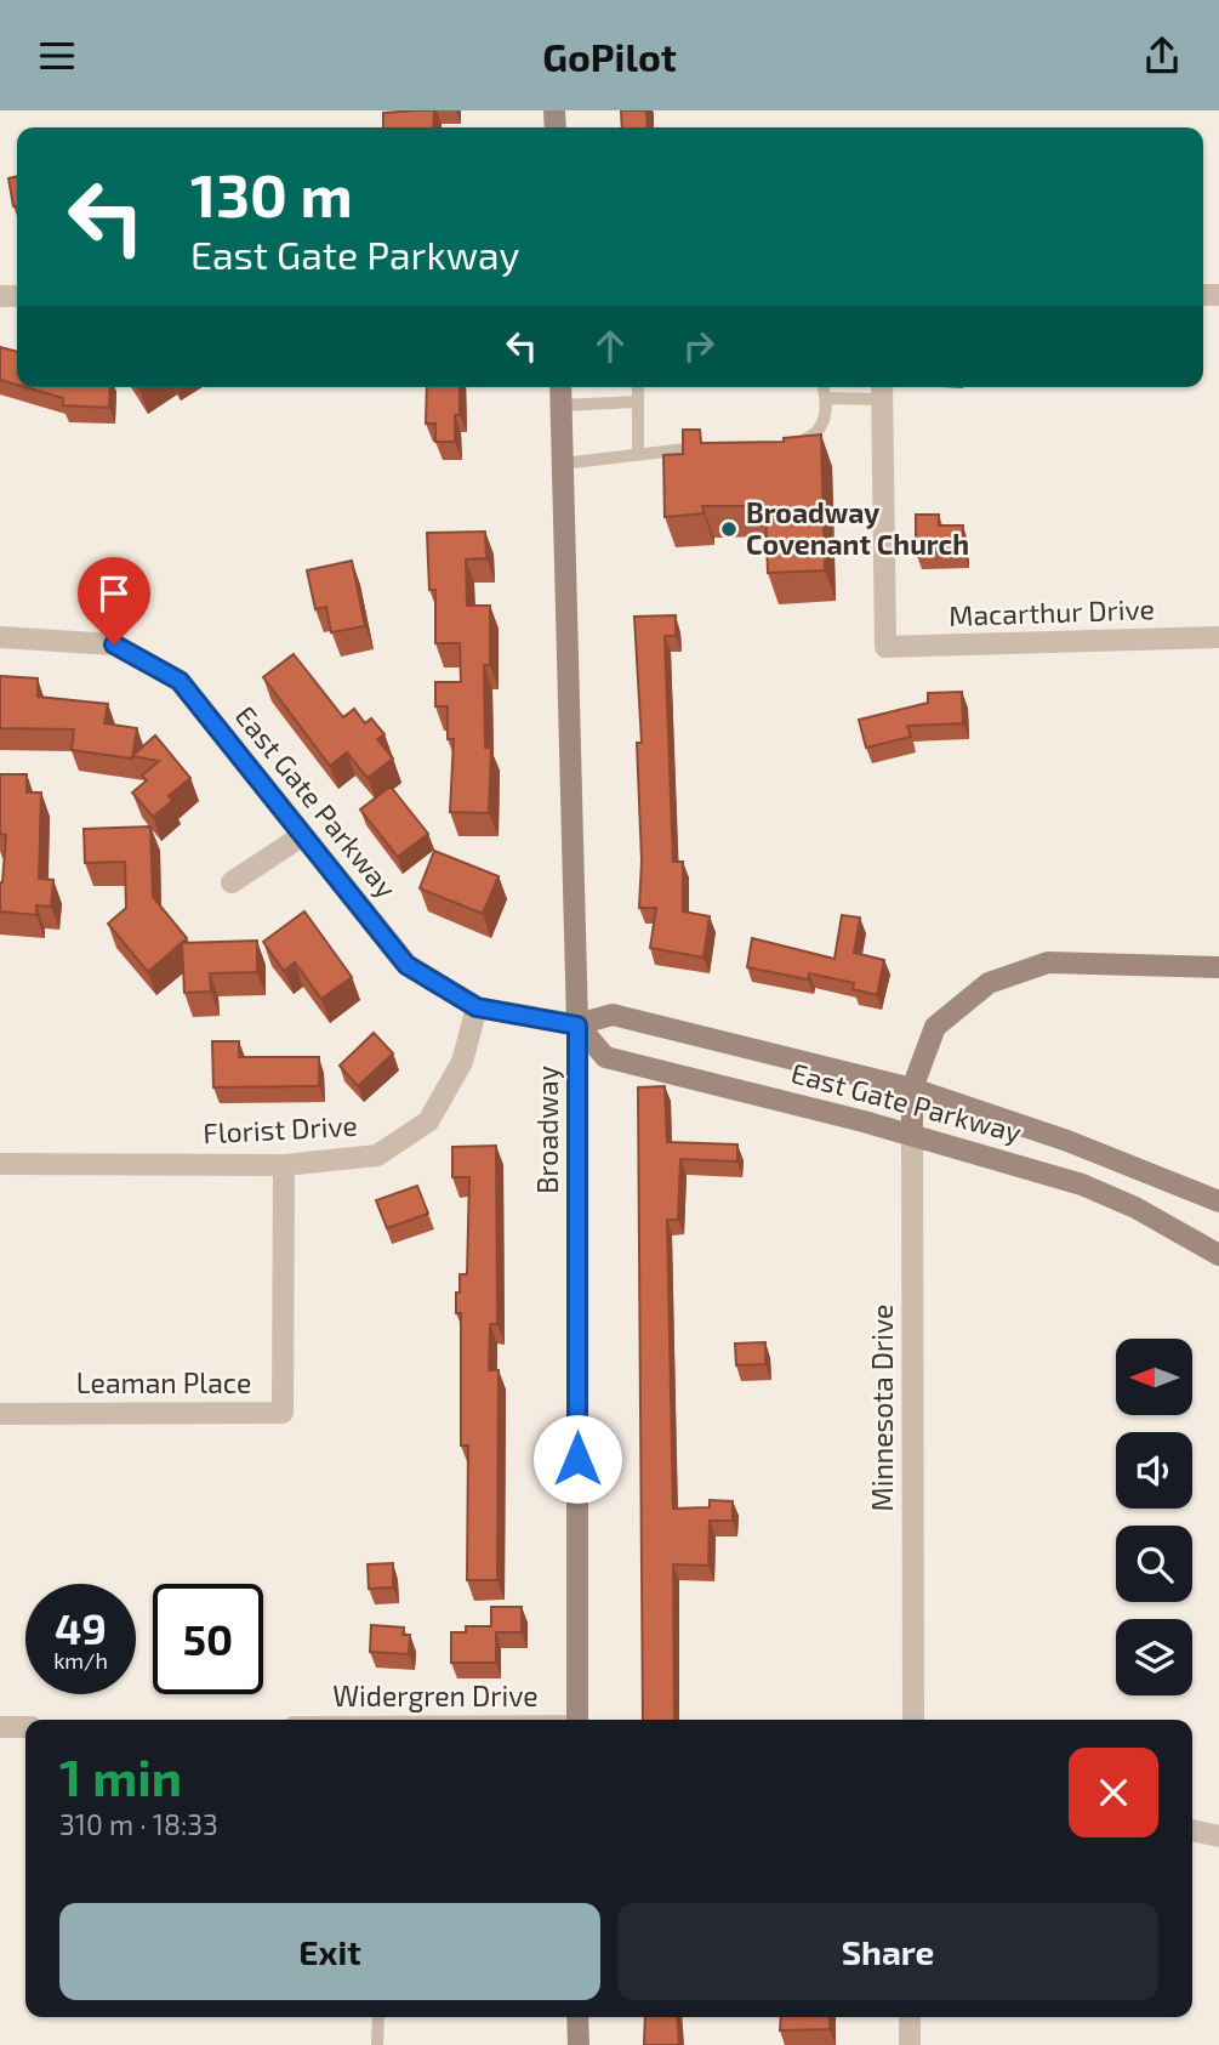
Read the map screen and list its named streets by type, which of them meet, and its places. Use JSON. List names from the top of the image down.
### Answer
{
  "streets": {
    "street": [
      "Macarthur Drive",
      "East Gate Parkway",
      "Florist Drive",
      "Broadway",
      "Leaman Place",
      "Minnesota Drive"
    ]
  },
  "crossings": [
    ["East Gate Parkway", "Florist Drive"],
    ["East Gate Parkway", "Broadway"],
    ["East Gate Parkway", "Minnesota Drive"],
    ["Florist Drive", "Leaman Place"]
  ],
  "places": ["Broadway Covenant Church"],
  "north": "left",
  "page": {
    "header": "GoPilot",
    "turn": ["130 m", "East Gate Parkway"],
    "speed": "49 km/h",
    "limit": "50",
    "heading": ["1 min", "310 m · 18:33"],
    "buttons": ["Exit", "Share"]
  }
}
